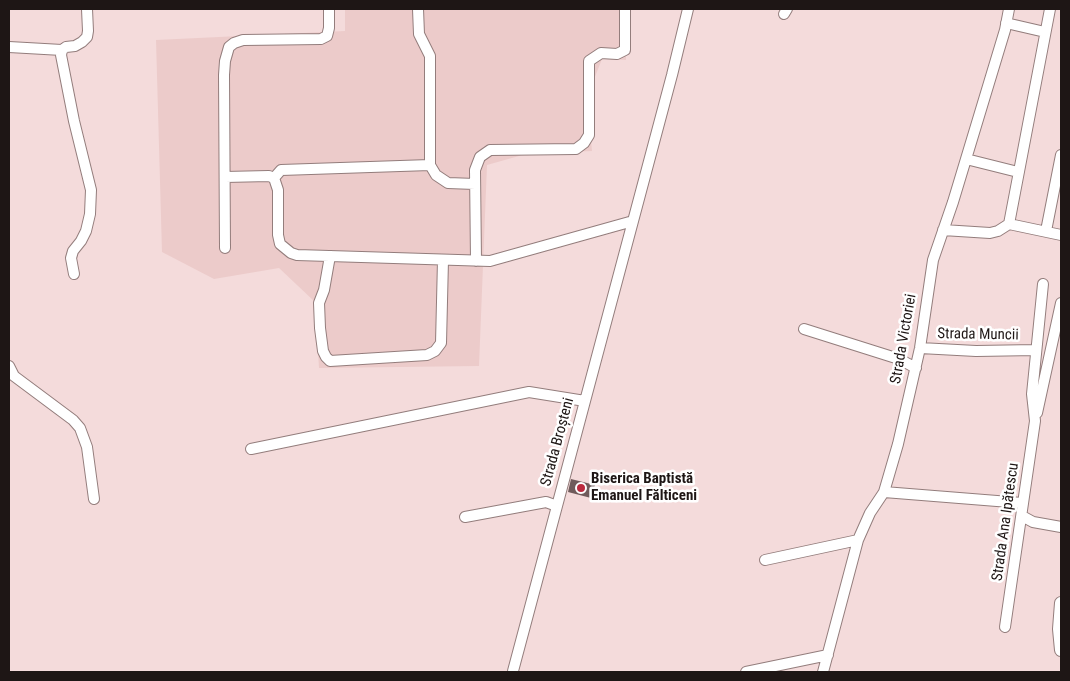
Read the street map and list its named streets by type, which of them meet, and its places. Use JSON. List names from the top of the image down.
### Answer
{
  "streets": {
    "street": [
      "Strada Muncii",
      "Strada Victoriei",
      "Strada Broșteni",
      "Strada Ana Ipătescu"
    ]
  },
  "crossings": [
    ["Strada Muncii", "Strada Victoriei"],
    ["Strada Muncii", "Strada Ana Ipătescu"]
  ],
  "places": ["Biserica Baptistă Emanuel Fălticeni"]
}
